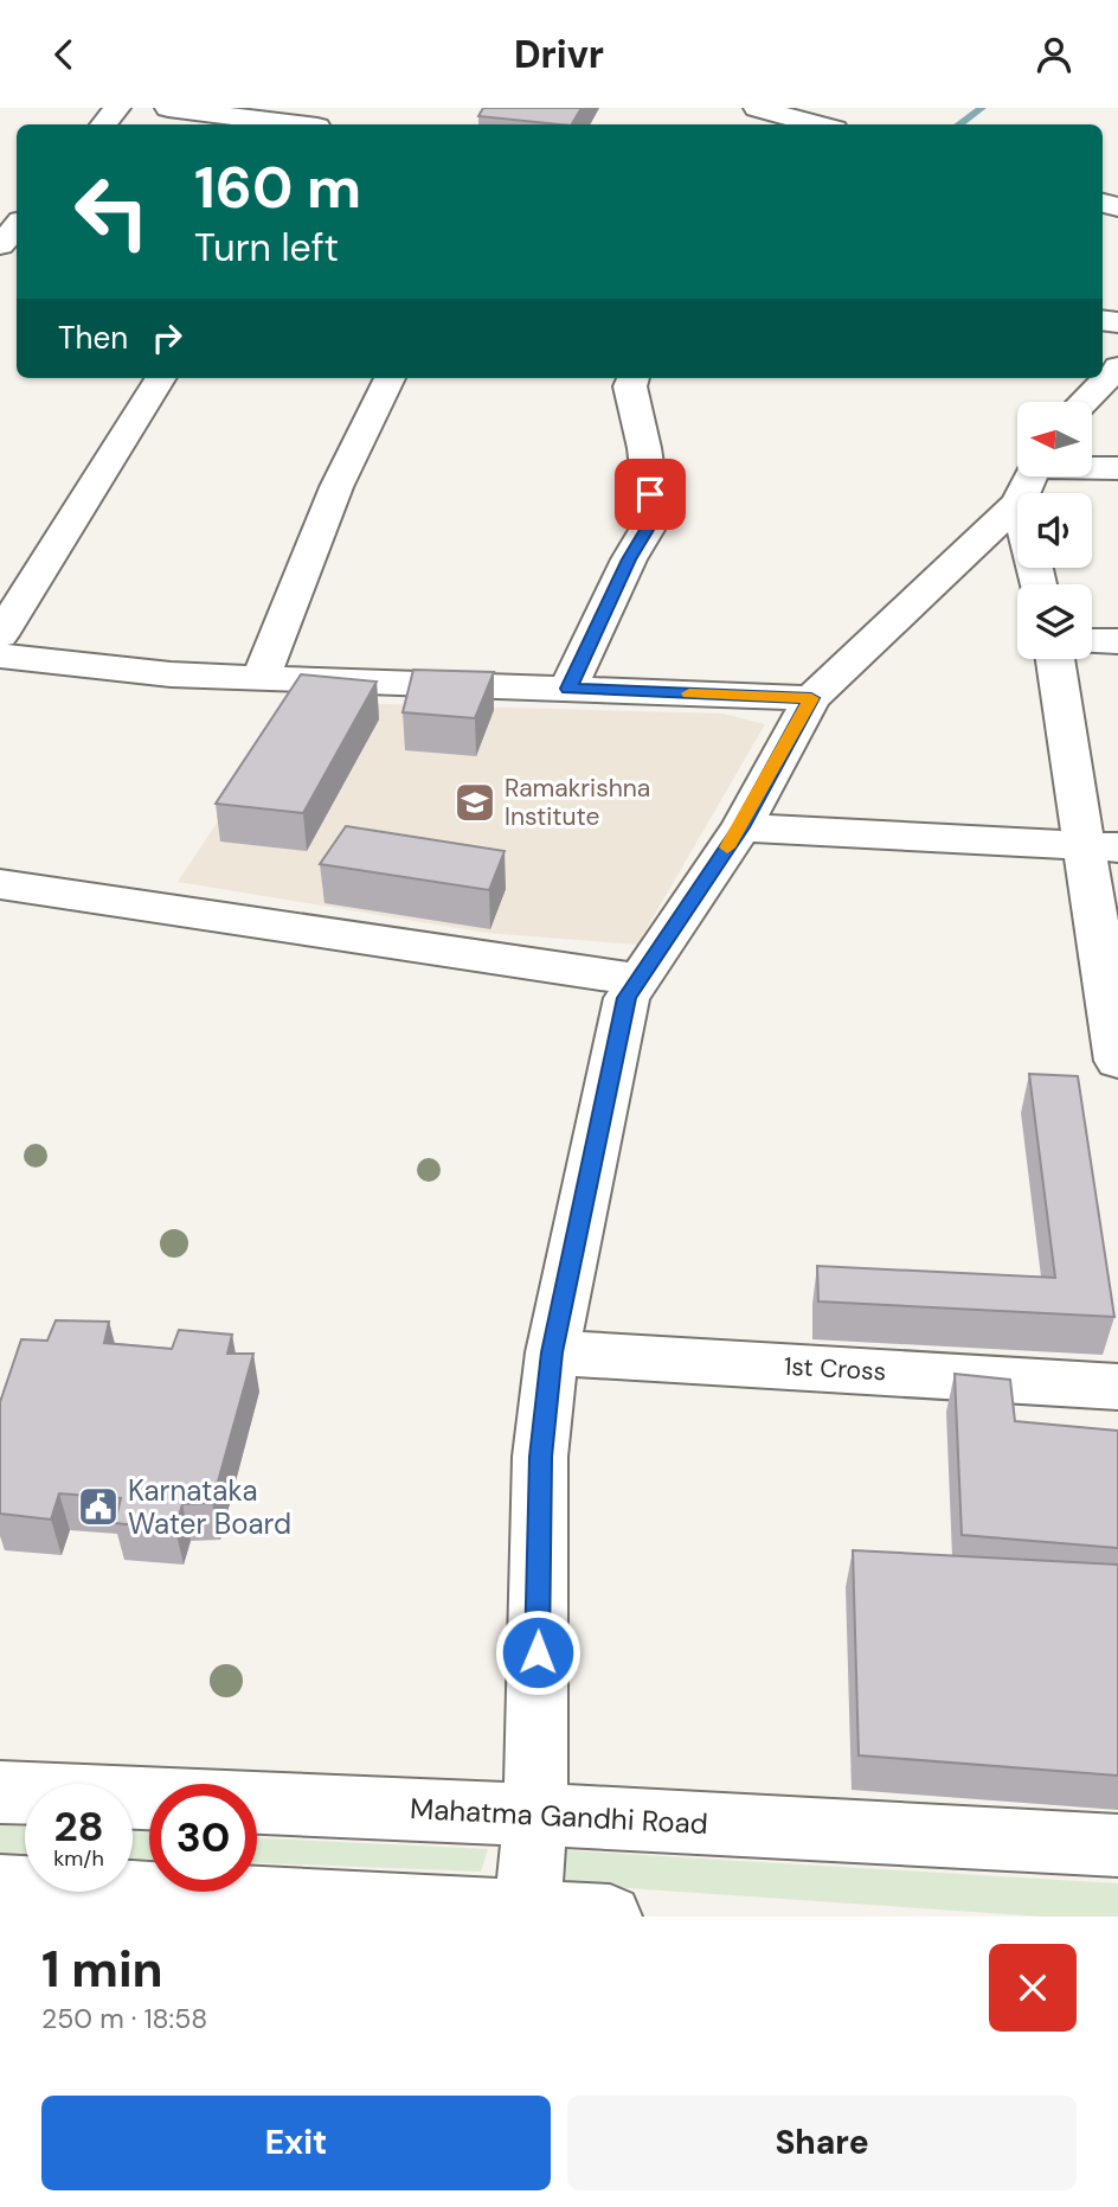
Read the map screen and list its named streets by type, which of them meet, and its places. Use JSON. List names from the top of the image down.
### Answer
{
  "streets": {
    "street": ["1st Cross", "Mahatma Gandhi Road"]
  },
  "places": {
    "school or university": ["Ramakrishna Institute"],
    "public building": ["Karnataka Water Board"]
  },
  "north": "left",
  "page": {
    "header": "Drivr",
    "turn": ["160 m", "Turn left"],
    "then": "Then",
    "speed": "28 km/h",
    "limit": "30",
    "heading": ["1 min", "250 m · 18:58"],
    "buttons": ["Exit", "Share"]
  }
}
